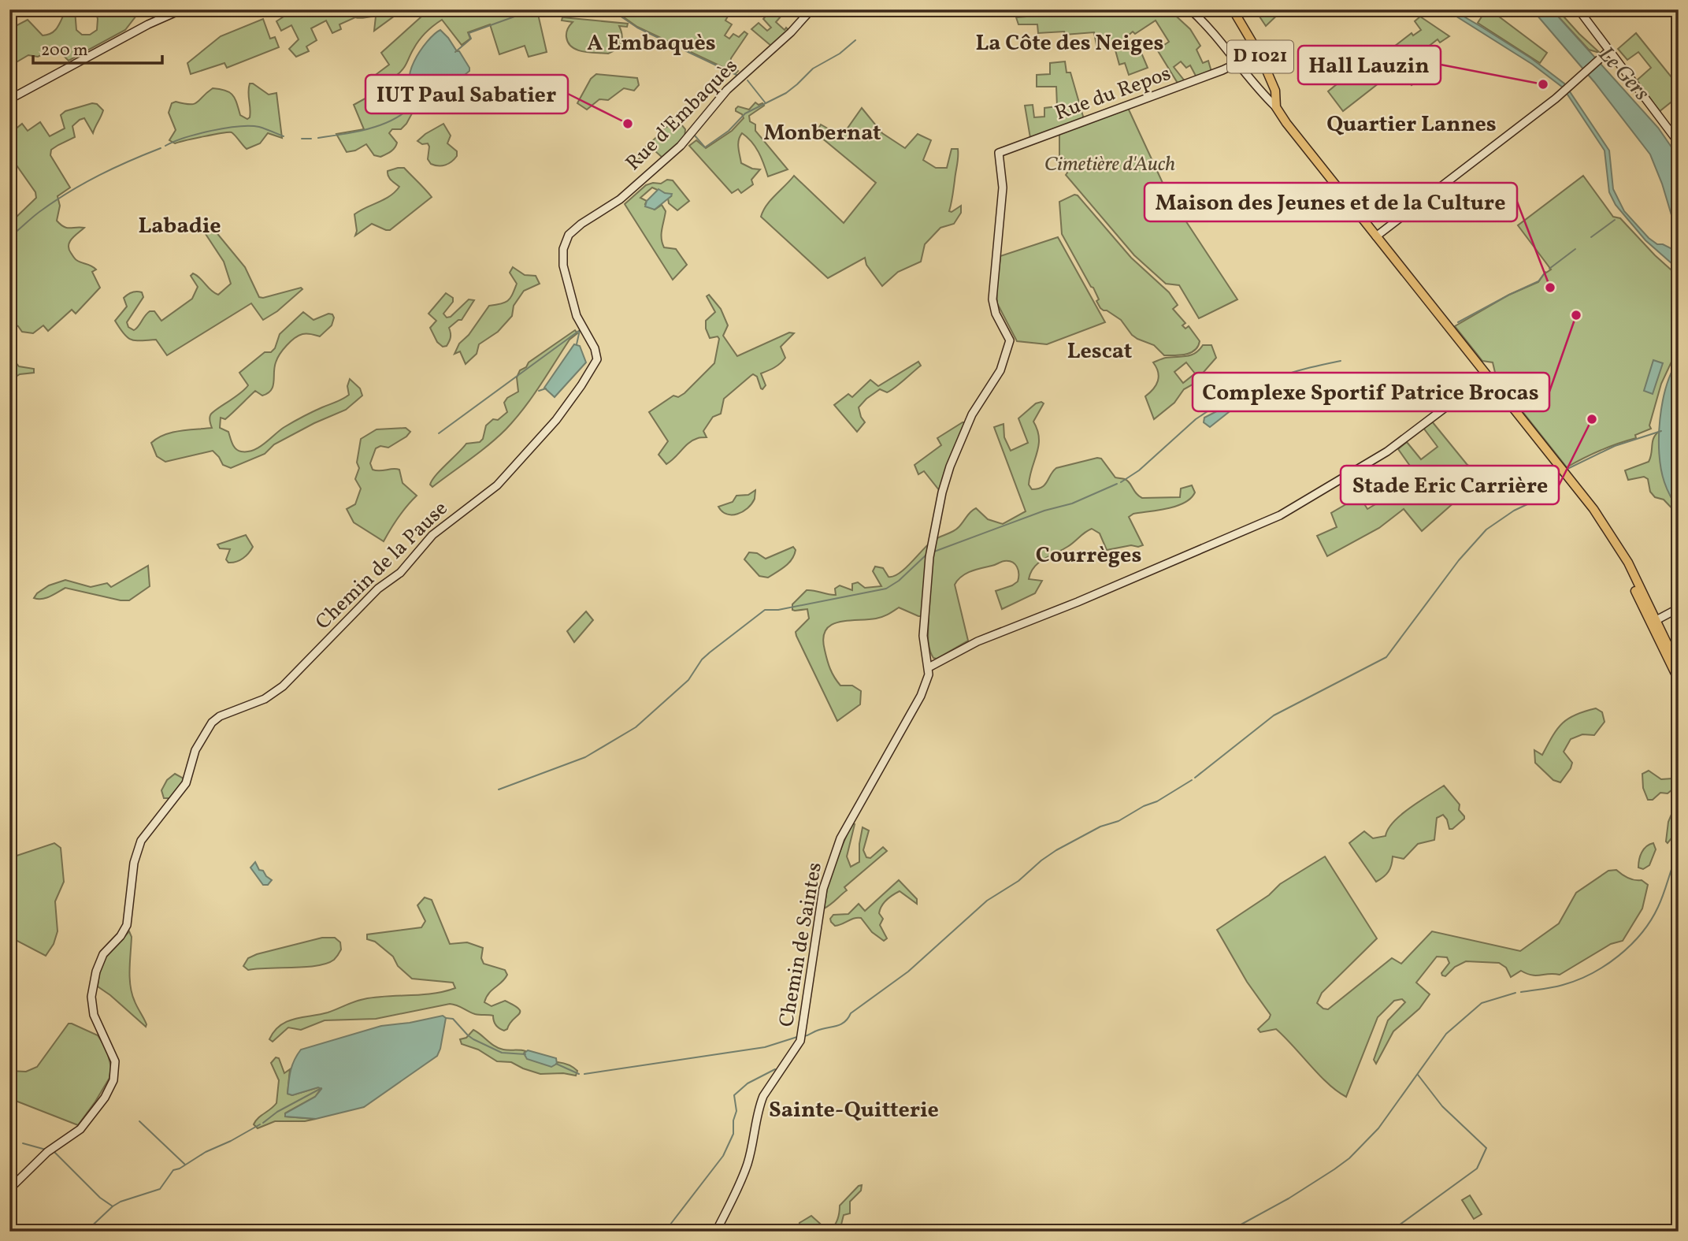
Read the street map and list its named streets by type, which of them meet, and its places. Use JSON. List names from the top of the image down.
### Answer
{
  "streets": {
    "main road": ["D 1021"],
    "street": [
      "Rue du Repos",
      "Rue d'Embaquès",
      "Chemin de la Pause",
      "Chemin de Saintes"
    ]
  },
  "crossings": [
    ["Rue du Repos", "Chemin de Saintes"],
    ["Rue d'Embaquès", "Chemin de la Pause"]
  ],
  "districts": [
    "A Embaquès",
    "La Côte des Neiges",
    "Quartier Lannes",
    "Monbernat",
    "Labadie",
    "Lescat",
    "Courrèges",
    "Sainte-Quitterie"
  ],
  "water": ["Le Gers"],
  "parks": ["Cimetière d'Auch"],
  "places": [
    "Hall Lauzin",
    "IUT Paul Sabatier",
    "Maison des Jeunes et de la Culture",
    "Complexe Sportif Patrice Brocas",
    "Stade Eric Carrière"
  ],
  "scale_bar": "200 m"
}
